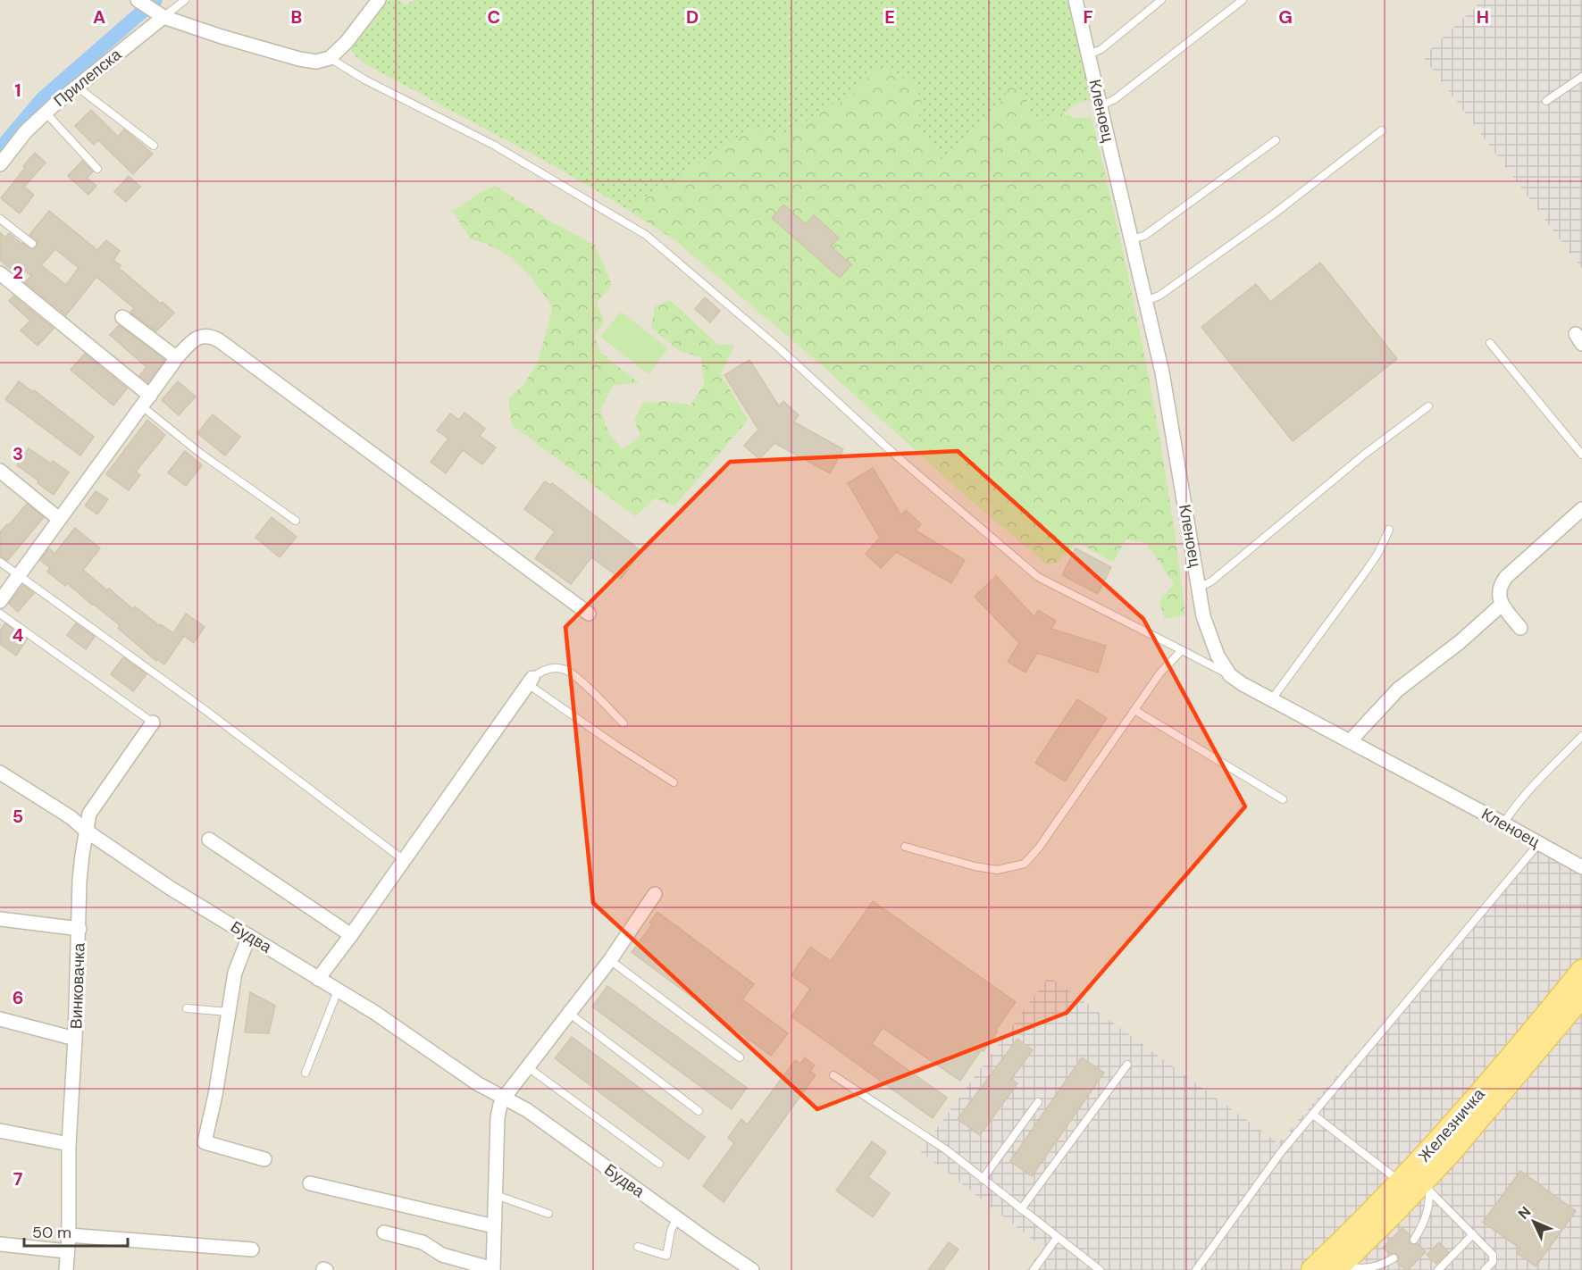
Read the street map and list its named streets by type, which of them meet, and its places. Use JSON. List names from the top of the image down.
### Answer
{
  "streets": {
    "main road": ["Железничка"],
    "street": [
      "Прилепска",
      "Кленоец",
      "Будва",
      "Винковачка"
    ]
  },
  "crossings": [
    ["Будва", "Винковачка"]
  ],
  "scale_bar": "50 m",
  "north": "top left",
  "grid": {
    "columns": [
      "A",
      "B",
      "C",
      "D",
      "E",
      "F",
      "G",
      "H"
    ],
    "rows": [
      "1",
      "2",
      "3",
      "4",
      "5",
      "6",
      "7"
    ]
  }
}
